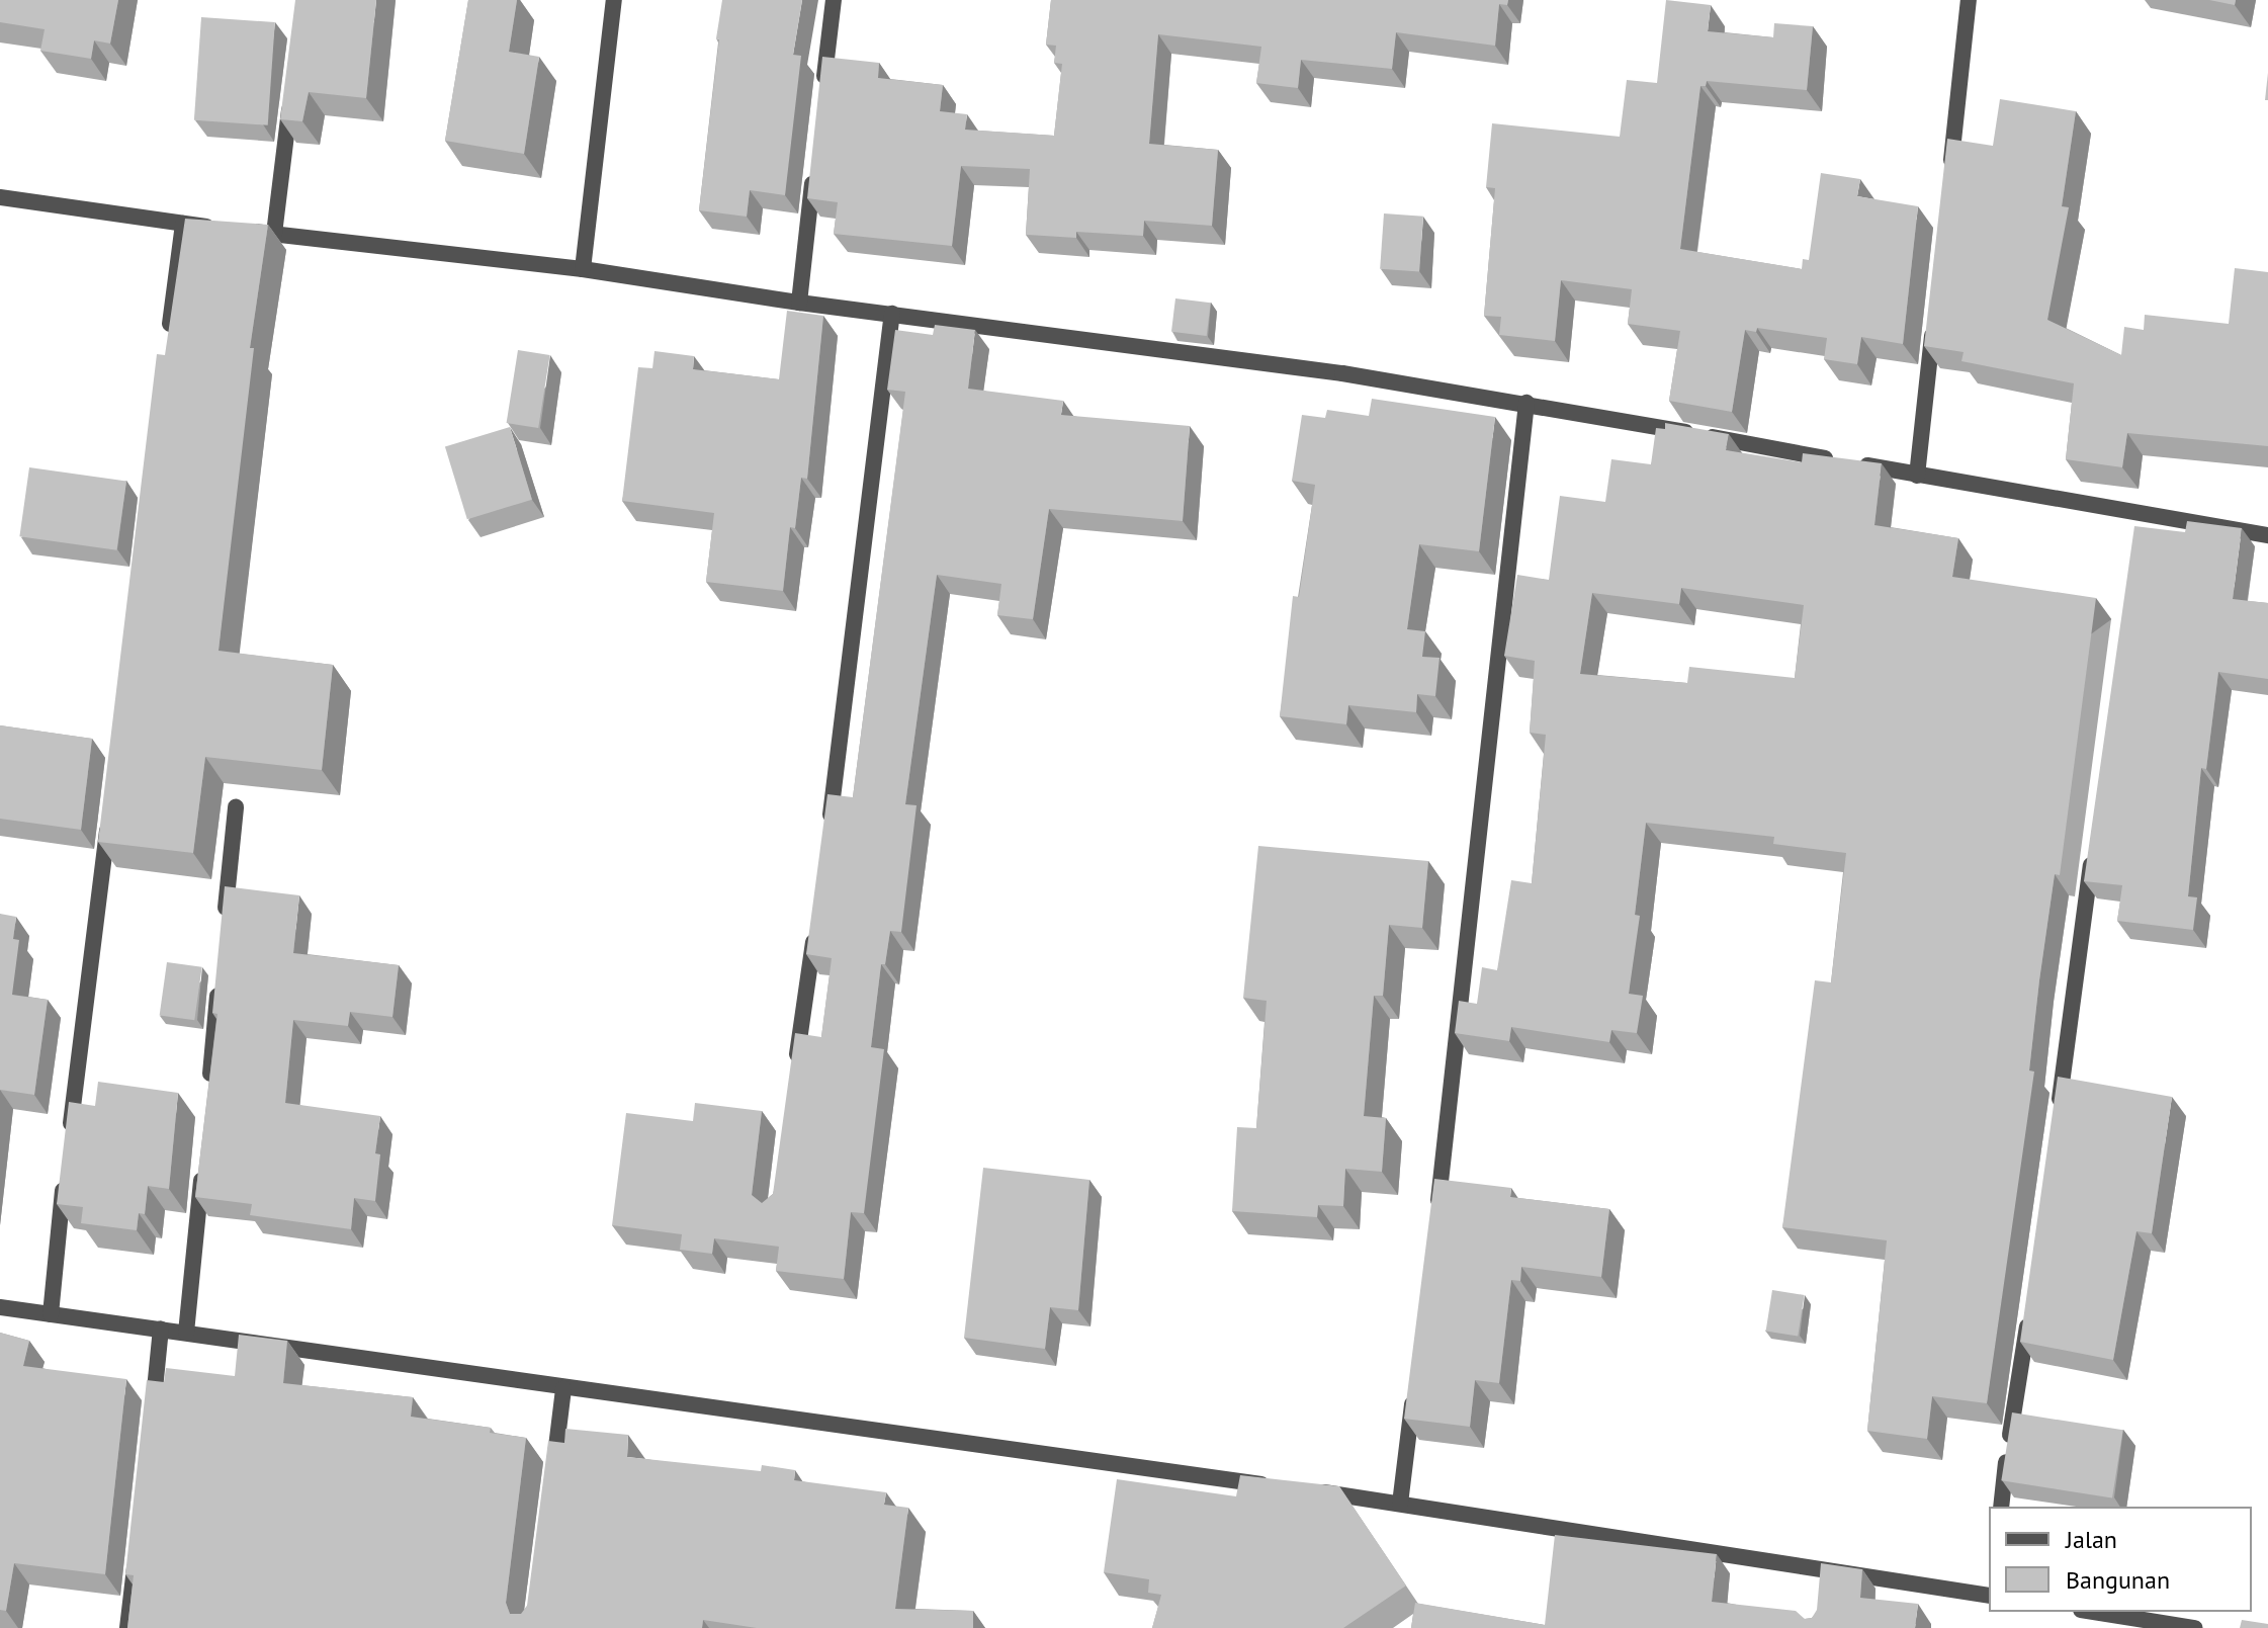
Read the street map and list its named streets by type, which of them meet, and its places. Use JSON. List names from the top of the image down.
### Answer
{
  "legend": ["Jalan", "Bangunan"]
}
